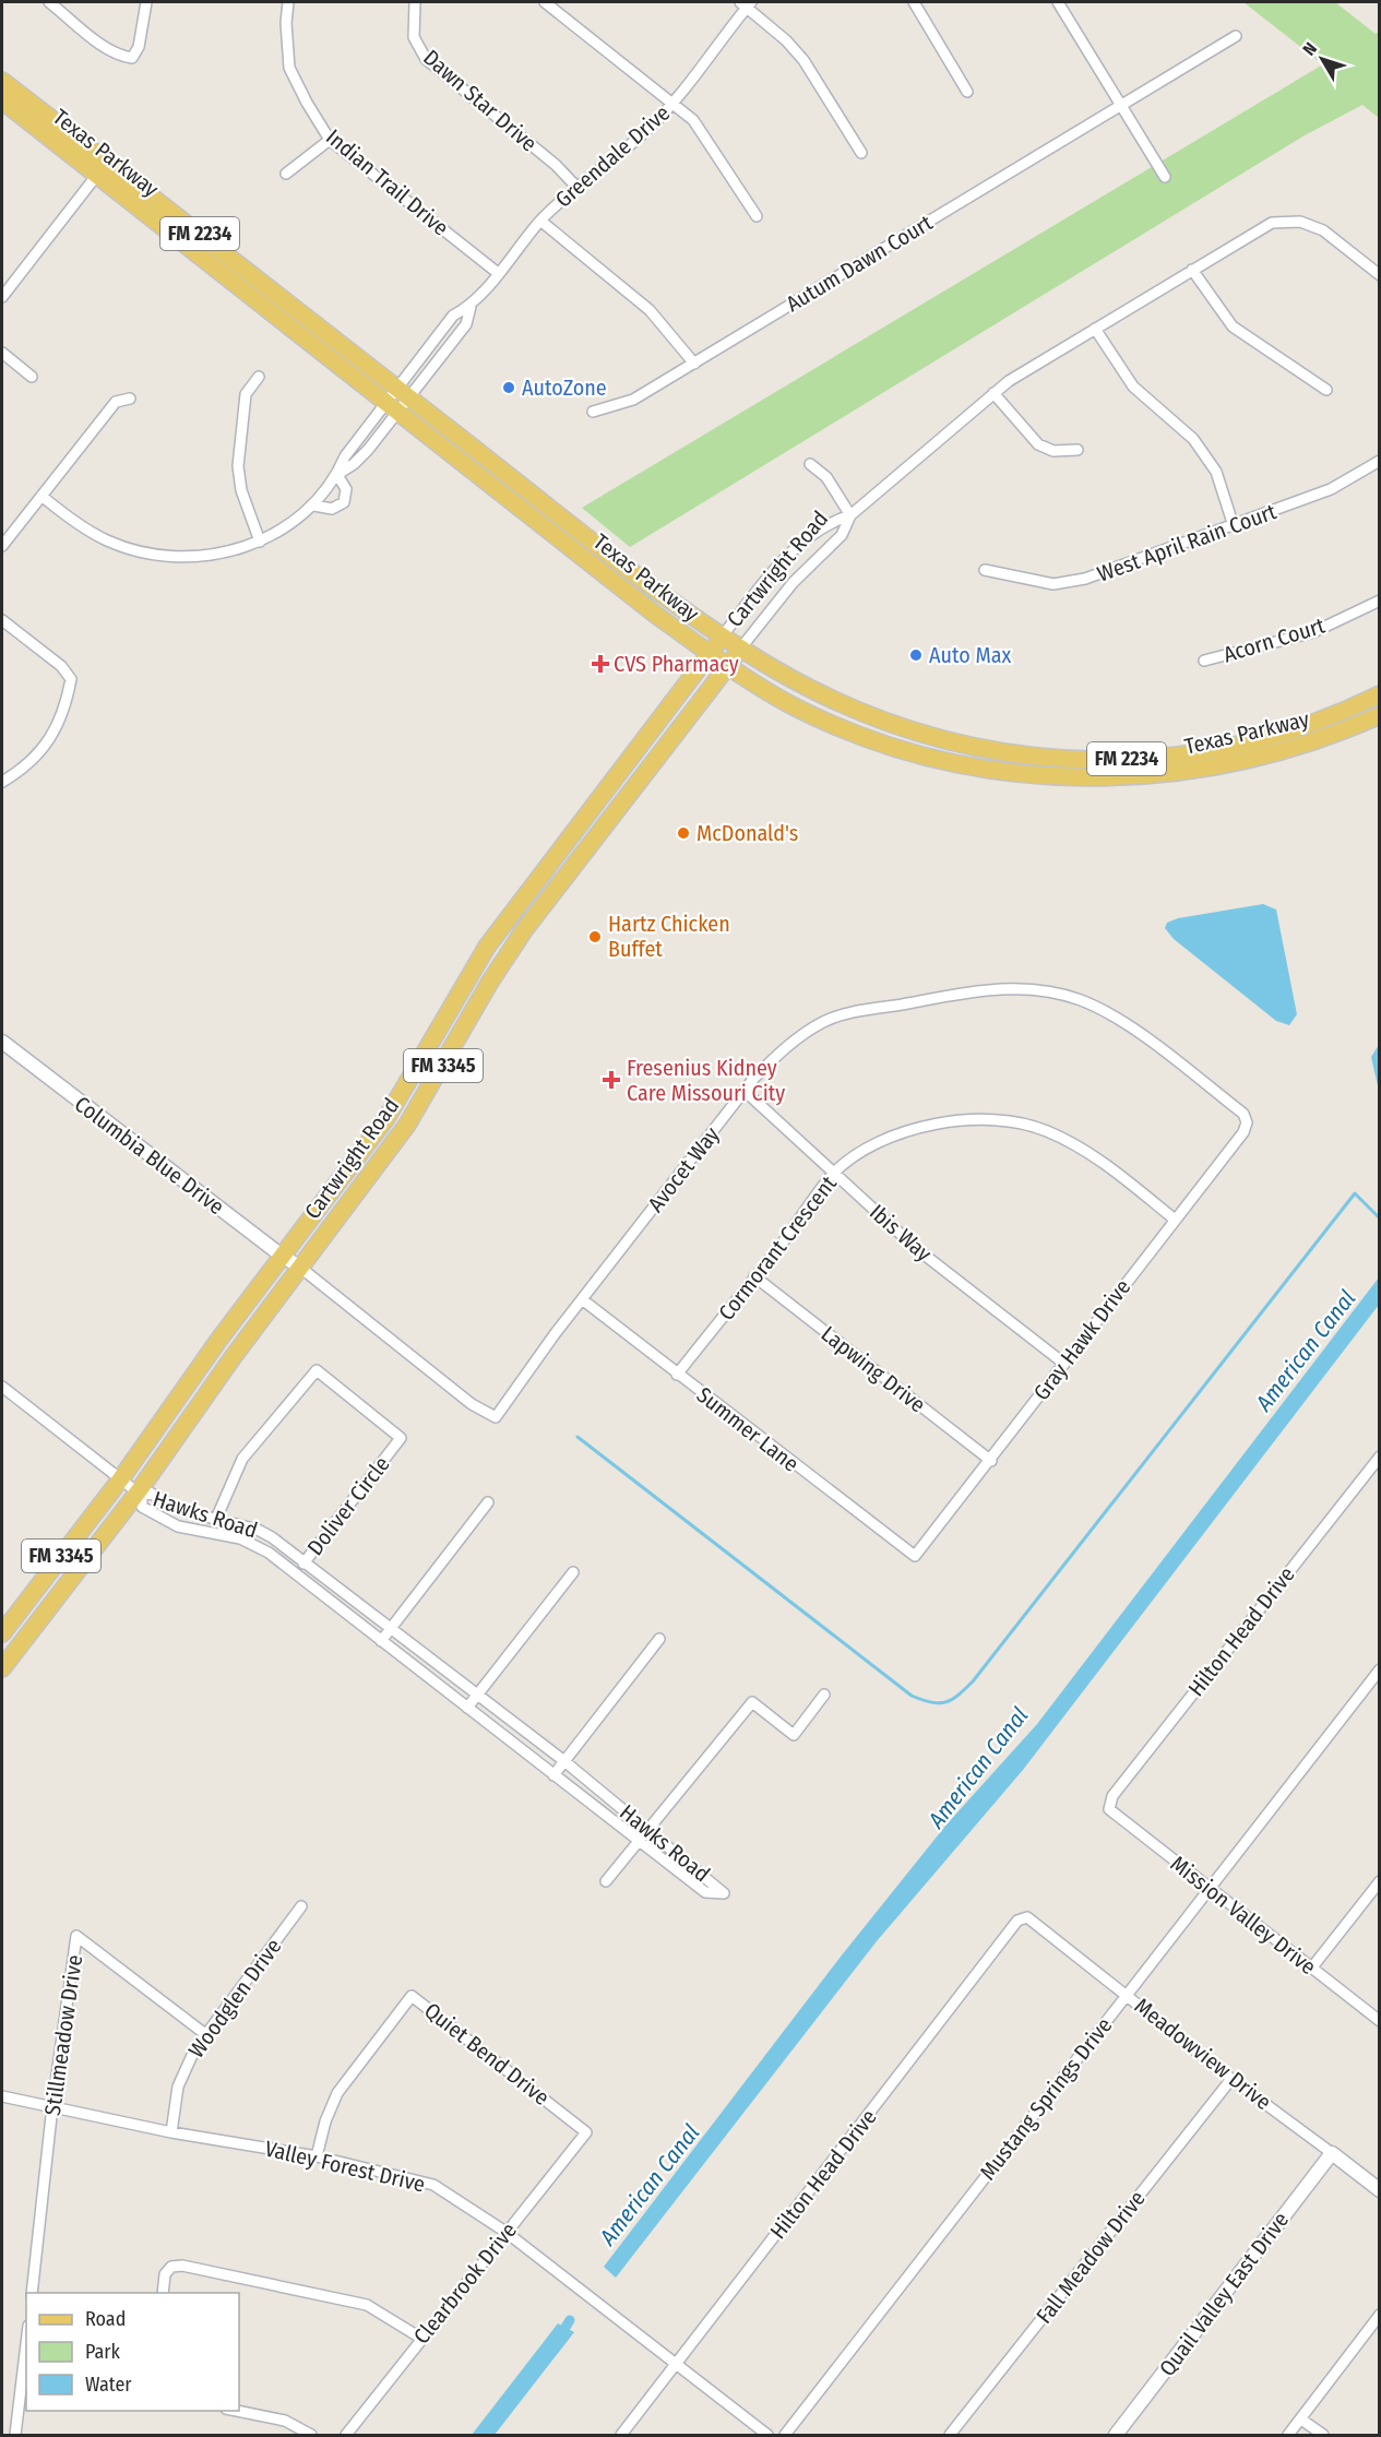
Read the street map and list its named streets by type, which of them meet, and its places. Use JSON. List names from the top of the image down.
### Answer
{
  "streets": {
    "main road": [
      "Texas Parkway",
      "FM 2234",
      "Cartwright Road",
      "FM 3345"
    ],
    "street": [
      "Dawn Star Drive",
      "Greendale Drive",
      "Indian Trail Drive",
      "Autum Dawn Court",
      "West April Rain Court",
      "Acorn Court",
      "Columbia Blue Drive",
      "Avocet Way",
      "Ibis Way",
      "Cormorant Crescent",
      "Gray Hawk Drive",
      "Lapwing Drive",
      "Summer Lane",
      "Doliver Circle",
      "Hawks Road",
      "Hilton Head Drive",
      "Mission Valley Drive",
      "Woodglen Drive",
      "Stillmeadow Drive",
      "Quiet Bend Drive",
      "Meadowview Drive",
      "Mustang Springs Drive",
      "Valley Forest Drive",
      "Fall Meadow Drive",
      "Clearbrook Drive",
      "Quail Valley East Drive"
    ]
  },
  "crossings": [
    ["Dawn Star Drive", "Greendale Drive"],
    ["Texas Parkway", "Greendale Drive"],
    ["Texas Parkway", "Cartwright Road"],
    ["Greendale Drive", "Indian Trail Drive"],
    ["Cartwright Road", "Columbia Blue Drive"],
    ["Cartwright Road", "Avocet Way"],
    ["Cartwright Road", "Hawks Road"],
    ["Columbia Blue Drive", "Avocet Way"],
    ["Avocet Way", "Ibis Way"],
    ["Avocet Way", "Gray Hawk Drive"],
    ["Avocet Way", "Summer Lane"],
    ["Ibis Way", "Cormorant Crescent"],
    ["Ibis Way", "Gray Hawk Drive"],
    ["Cormorant Crescent", "Gray Hawk Drive"],
    ["Cormorant Crescent", "Lapwing Drive"],
    ["Cormorant Crescent", "Summer Lane"],
    ["Gray Hawk Drive", "Lapwing Drive"],
    ["Gray Hawk Drive", "Summer Lane"],
    ["Doliver Circle", "Hawks Road"],
    ["Hilton Head Drive", "Mission Valley Drive"],
    ["Hilton Head Drive", "Meadowview Drive"],
    ["Hilton Head Drive", "Valley Forest Drive"],
    ["Mission Valley Drive", "Mustang Springs Drive"],
    ["Woodglen Drive", "Stillmeadow Drive"],
    ["Woodglen Drive", "Valley Forest Drive"],
    ["Stillmeadow Drive", "Valley Forest Drive"],
    ["Quiet Bend Drive", "Valley Forest Drive"],
    ["Quiet Bend Drive", "Clearbrook Drive"],
    ["Meadowview Drive", "Mustang Springs Drive"],
    ["Meadowview Drive", "Fall Meadow Drive"],
    ["Meadowview Drive", "Quail Valley East Drive"],
    ["Valley Forest Drive", "Clearbrook Drive"]
  ],
  "water": ["American Canal"],
  "places": {
    "other": [
      "AutoZone",
      "Auto Max",
      "McDonald's",
      "Hartz Chicken Buffet"
    ],
    "health": ["CVS Pharmacy", "Fresenius Kidney Care Missouri City"]
  },
  "legend": ["Road", "Park", "Water"],
  "north": "top left"
}
